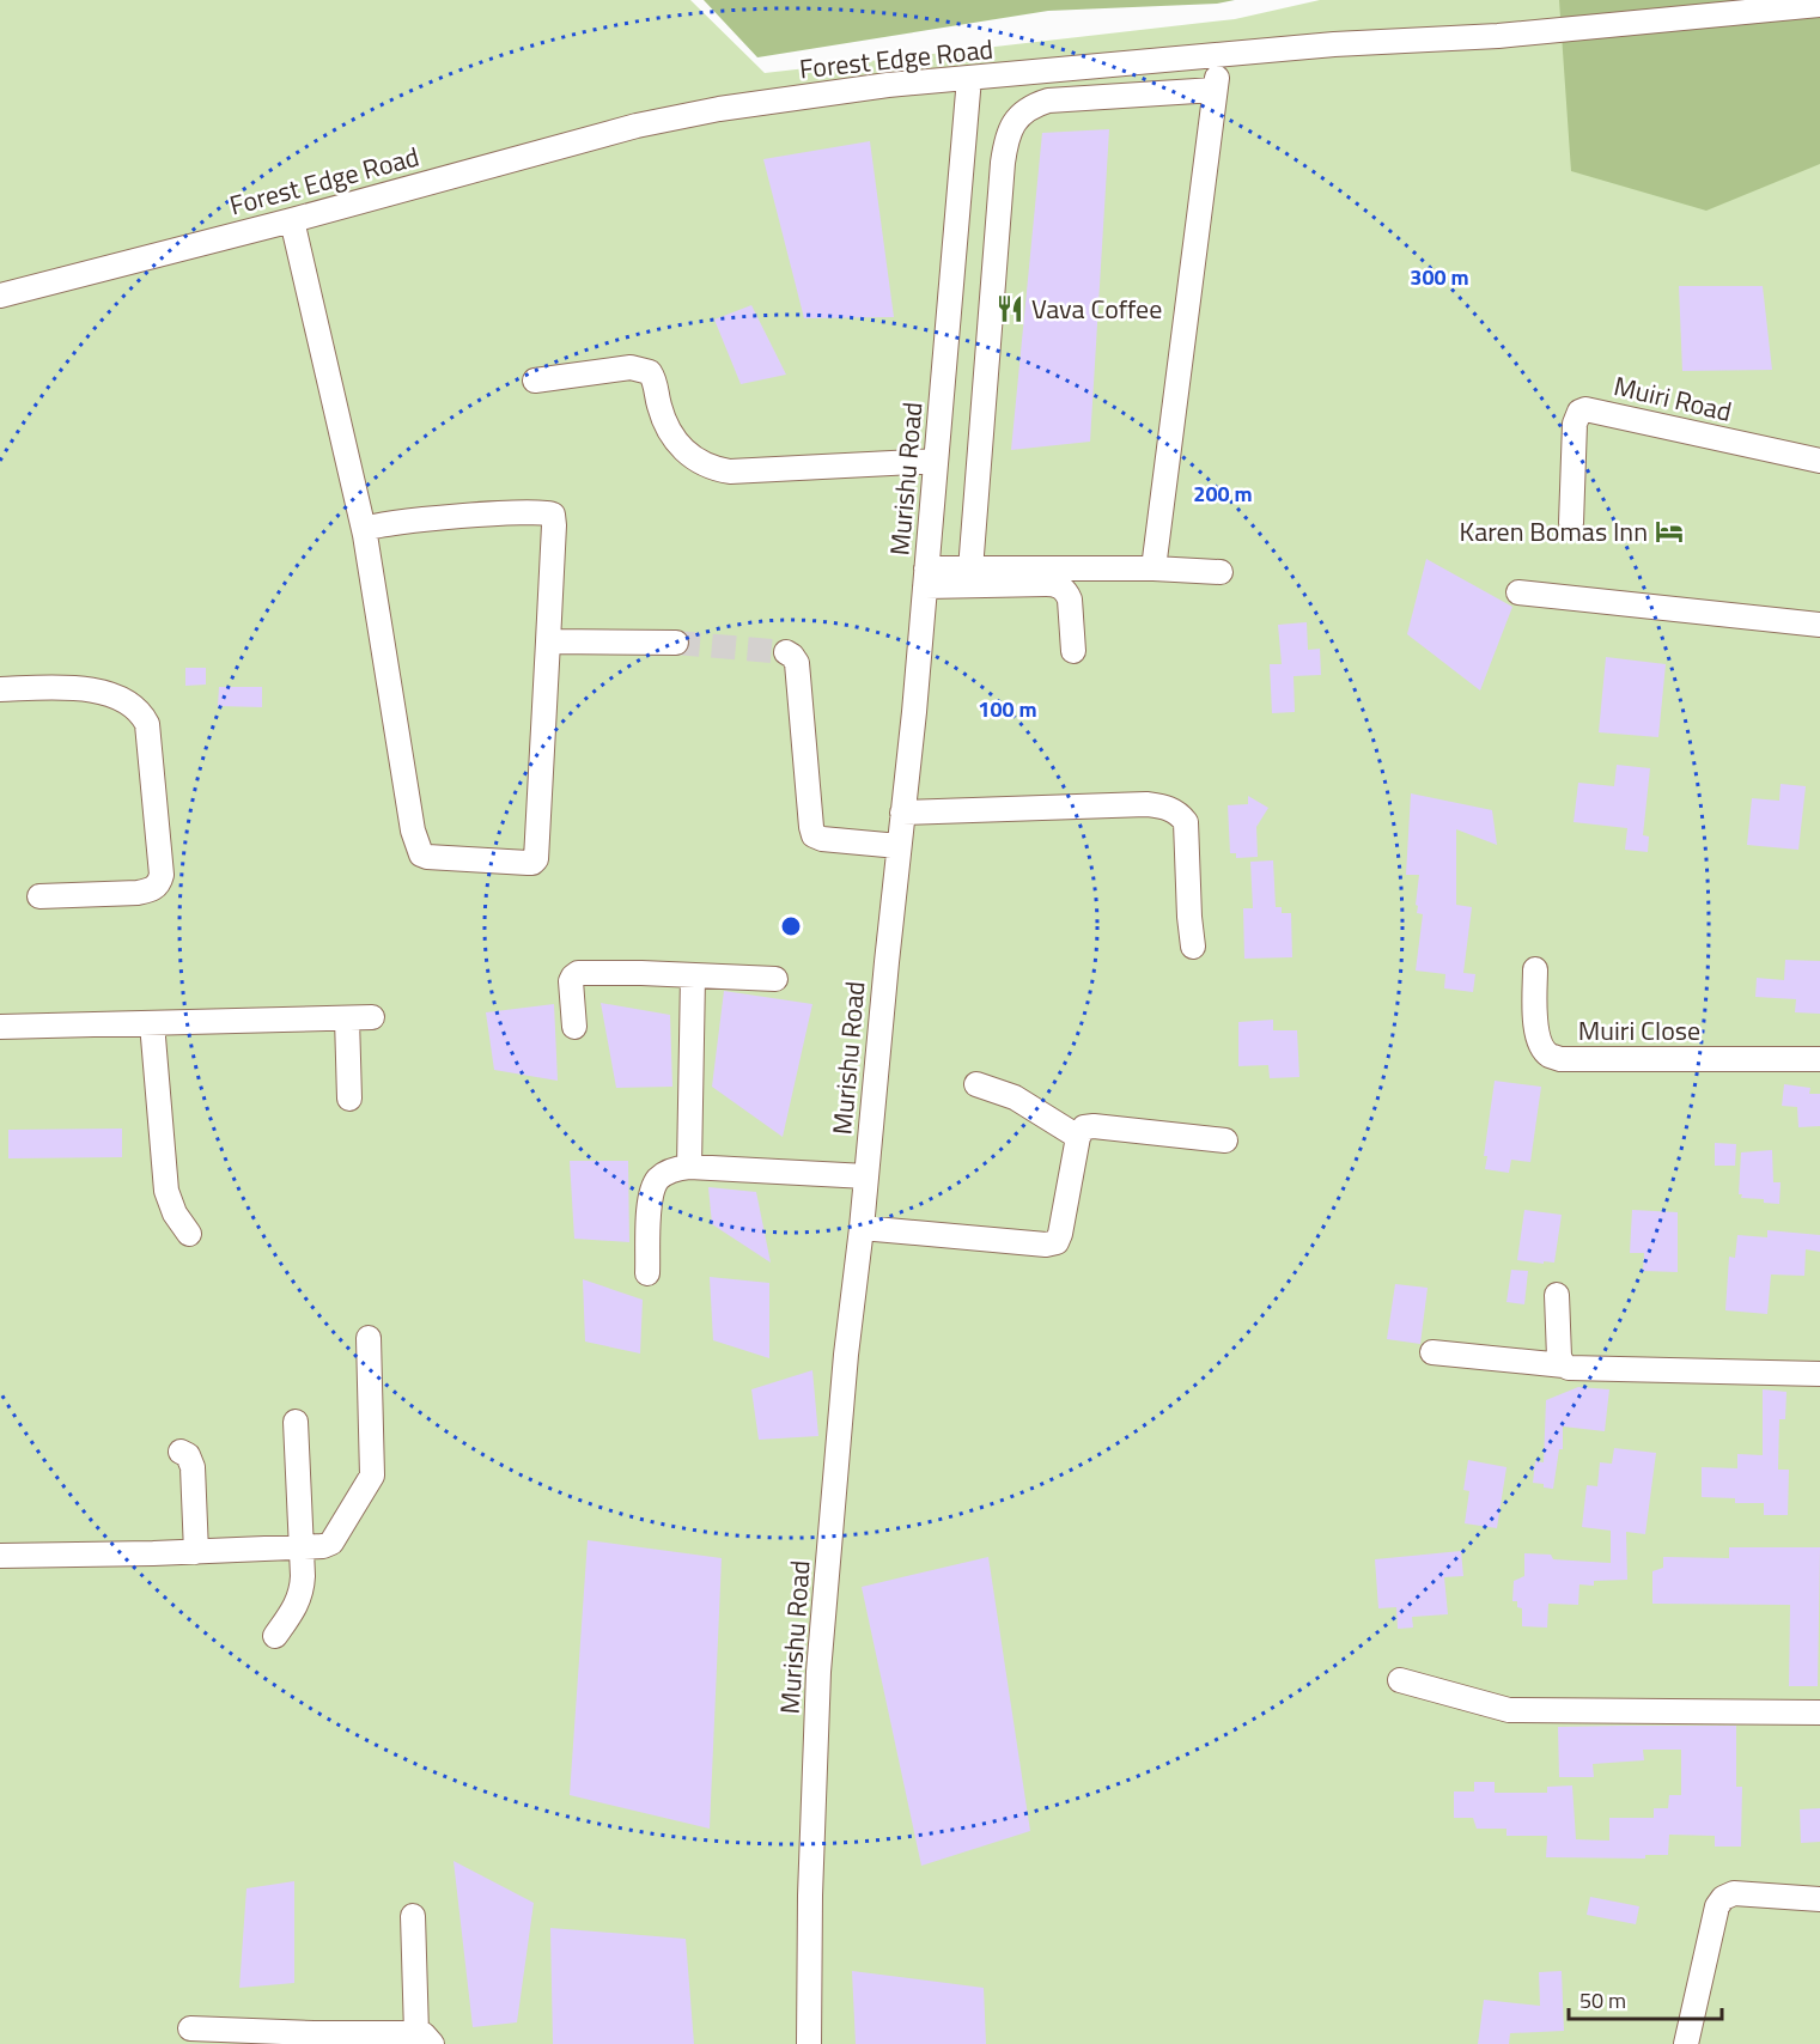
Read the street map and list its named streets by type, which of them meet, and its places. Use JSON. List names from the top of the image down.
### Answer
{
  "streets": {
    "street": [
      "Forest Edge Road",
      "Muiri Road",
      "Murishu Road",
      "Muiri Close"
    ]
  },
  "crossings": [
    ["Forest Edge Road", "Murishu Road"]
  ],
  "places": {
    "restaurant": ["Vava Coffee"],
    "hotel": ["Karen Bomas Inn"]
  },
  "scale_bar": "50 m",
  "rings": ["300 m", "200 m", "100 m"]
}
